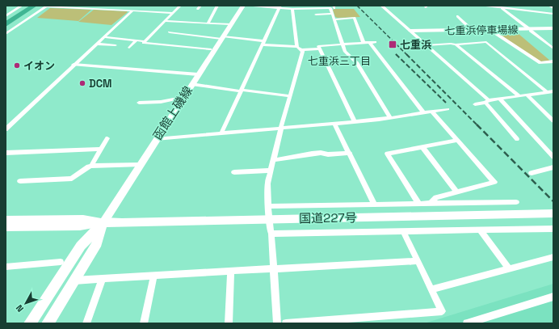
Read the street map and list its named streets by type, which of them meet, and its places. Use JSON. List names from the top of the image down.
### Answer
{
  "streets": {
    "highway": ["国道227号"],
    "main road": ["七重浜停車場線", "函館上磯線"]
  },
  "crossings": [
    ["函館上磯線", "国道227号"]
  ],
  "districts": ["七重浜三丁目"],
  "places": {
    "transit": ["七重浜"],
    "other": ["イオン", "DCM"]
  },
  "north": "bottom left"
}
